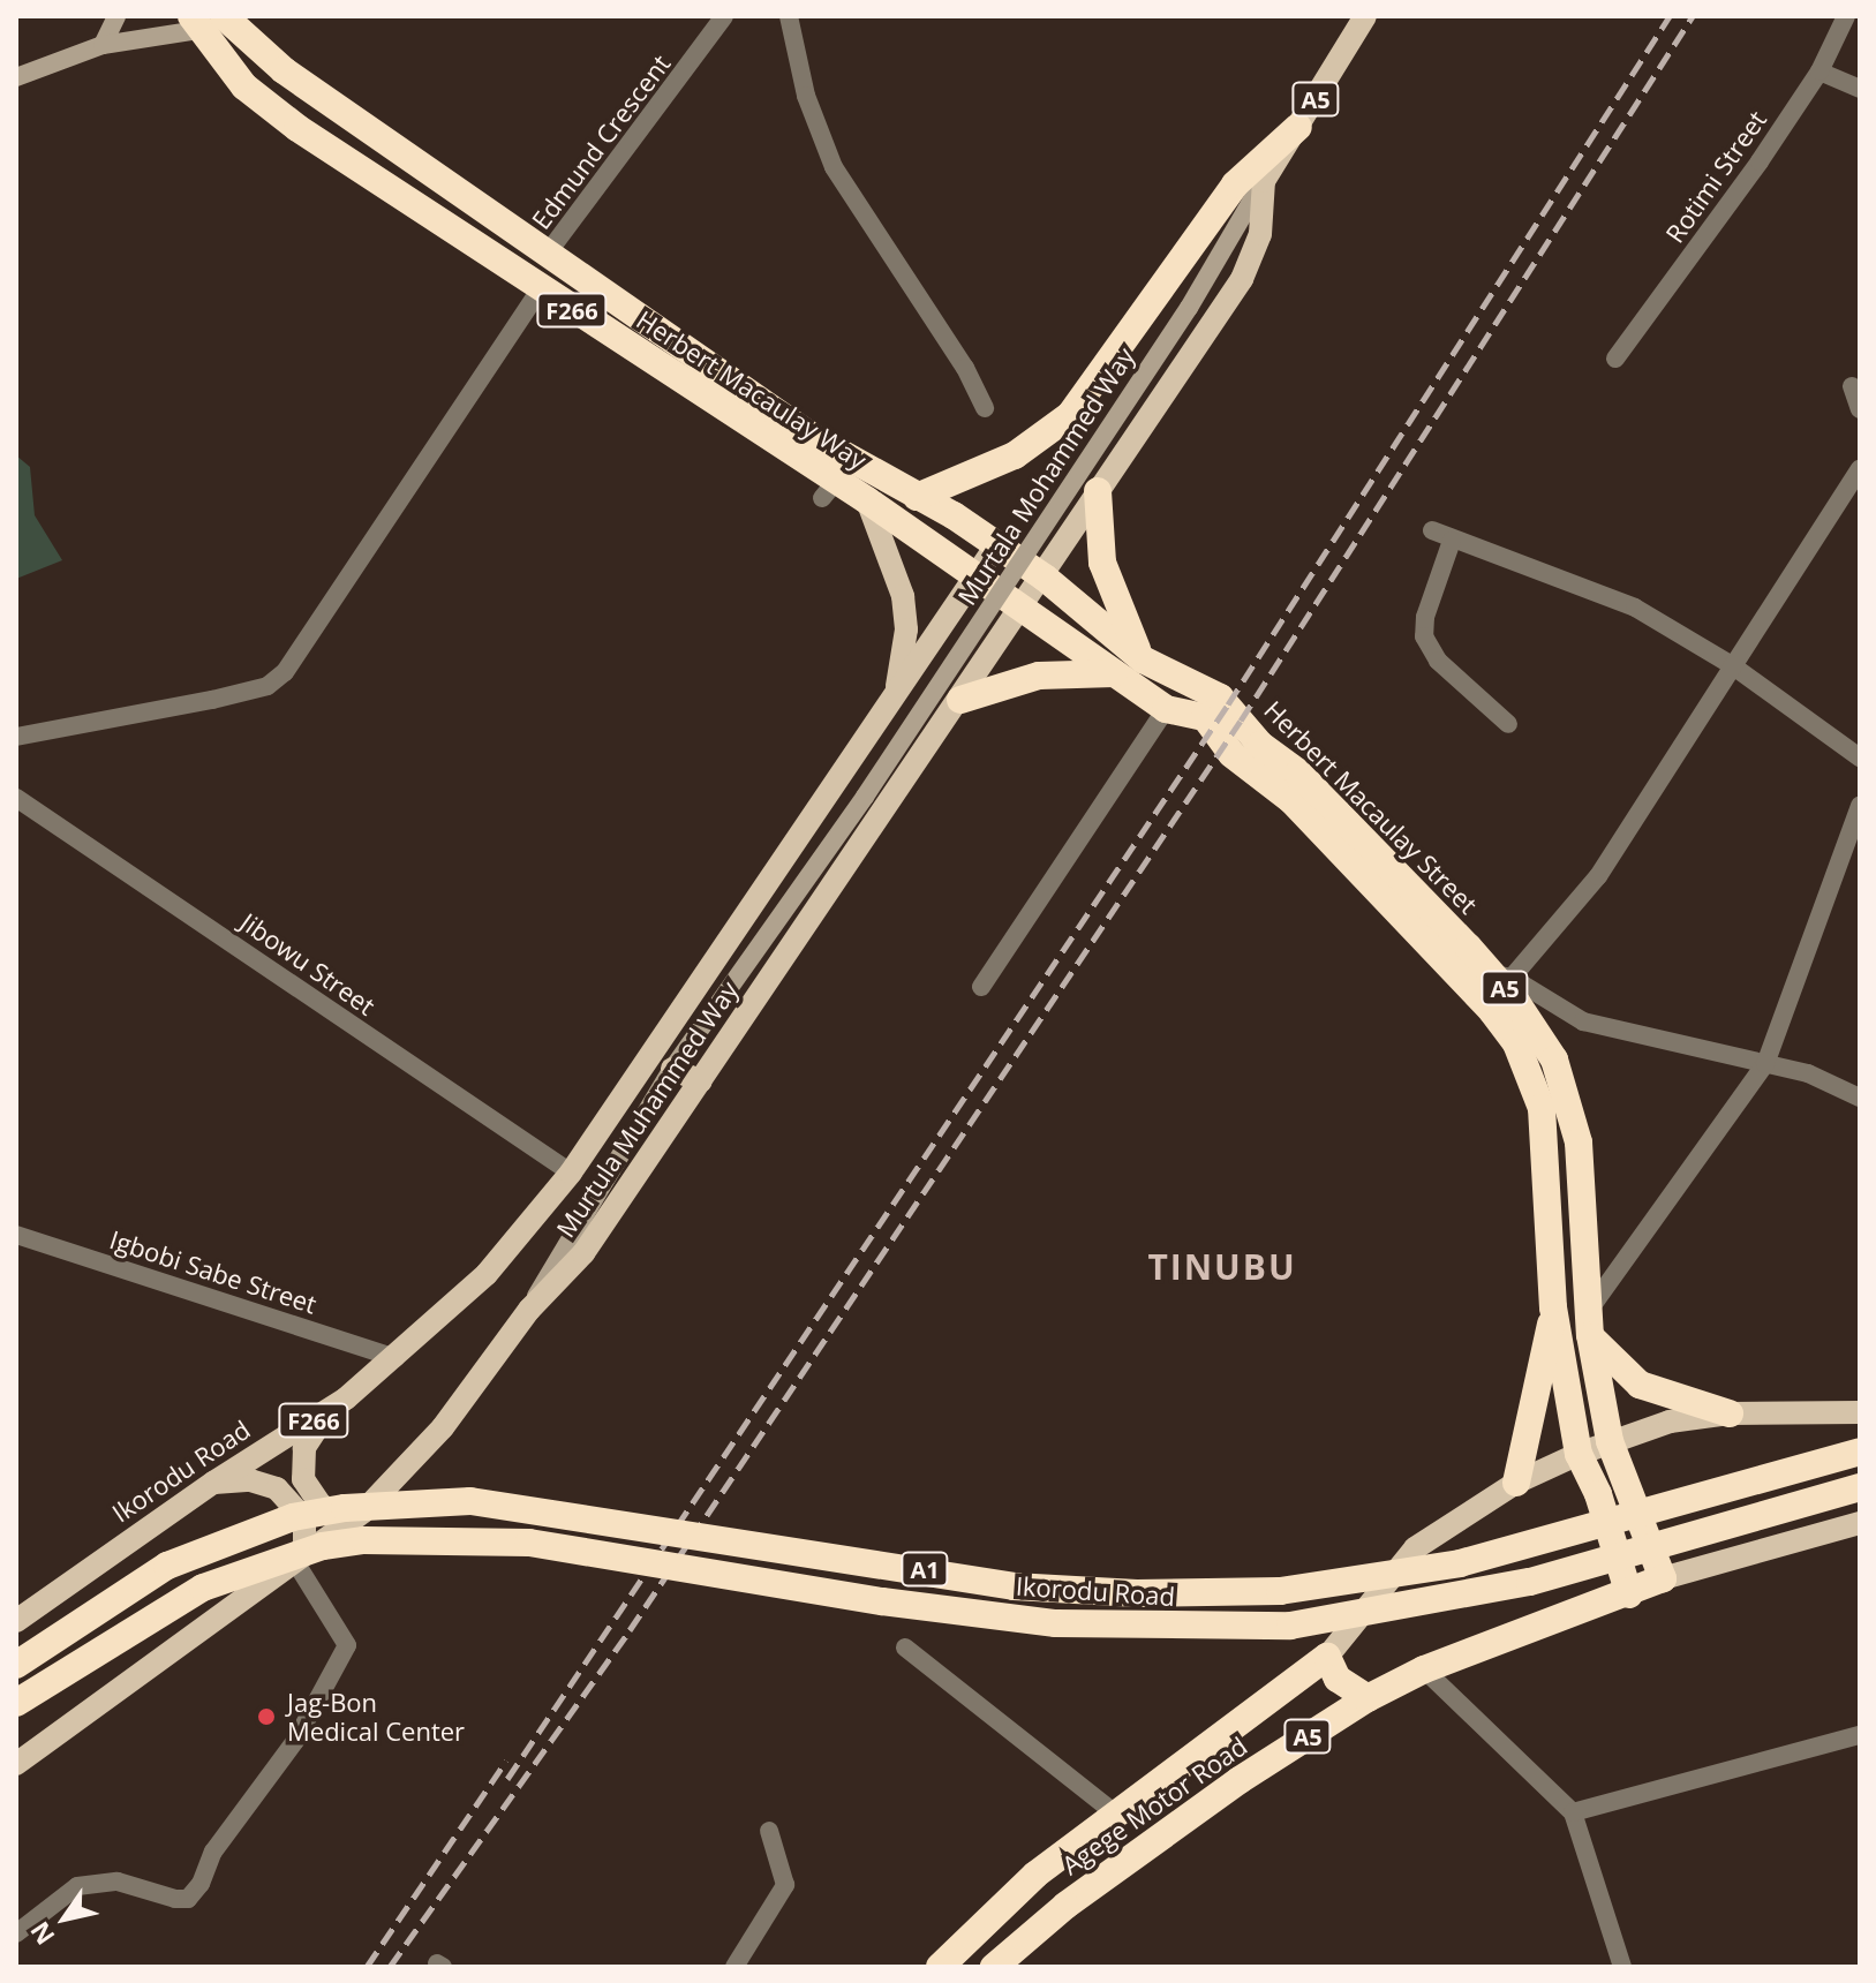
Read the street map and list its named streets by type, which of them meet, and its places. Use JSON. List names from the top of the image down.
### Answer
{
  "streets": {
    "highway": [
      "A5",
      "F266",
      "Herbert Macaulay Way",
      "Herbert Macaulay Street",
      "Ikorodu Road",
      "A1",
      "Agege Motor Road"
    ],
    "main road": ["Murtala Mohammed Way", "Murtula Muhammed Way"],
    "street": [
      "Edmund Crescent",
      "Rotimi Street",
      "Jibowu Street",
      "Igbobi Sabe Street"
    ]
  },
  "crossings": [
    ["A5", "Murtala Mohammed Way"],
    ["A5", "Herbert Macaulay Street"],
    ["A5", "Murtula Muhammed Way"],
    ["Edmund Crescent", "Herbert Macaulay Way"],
    ["Herbert Macaulay Way", "Herbert Macaulay Street"],
    ["Herbert Macaulay Way", "Murtula Muhammed Way"],
    ["Murtala Mohammed Way", "Murtula Muhammed Way"],
    ["Herbert Macaulay Street", "Murtula Muhammed Way"],
    ["Herbert Macaulay Street", "Agege Motor Road"],
    ["Jibowu Street", "Murtula Muhammed Way"],
    ["Jibowu Street", "Ikorodu Road"],
    ["Murtula Muhammed Way", "Ikorodu Road"],
    ["Igbobi Sabe Street", "Ikorodu Road"]
  ],
  "districts": ["TINUBU"],
  "places": ["Jag-Bon Medical Center"],
  "north": "bottom left"
}
